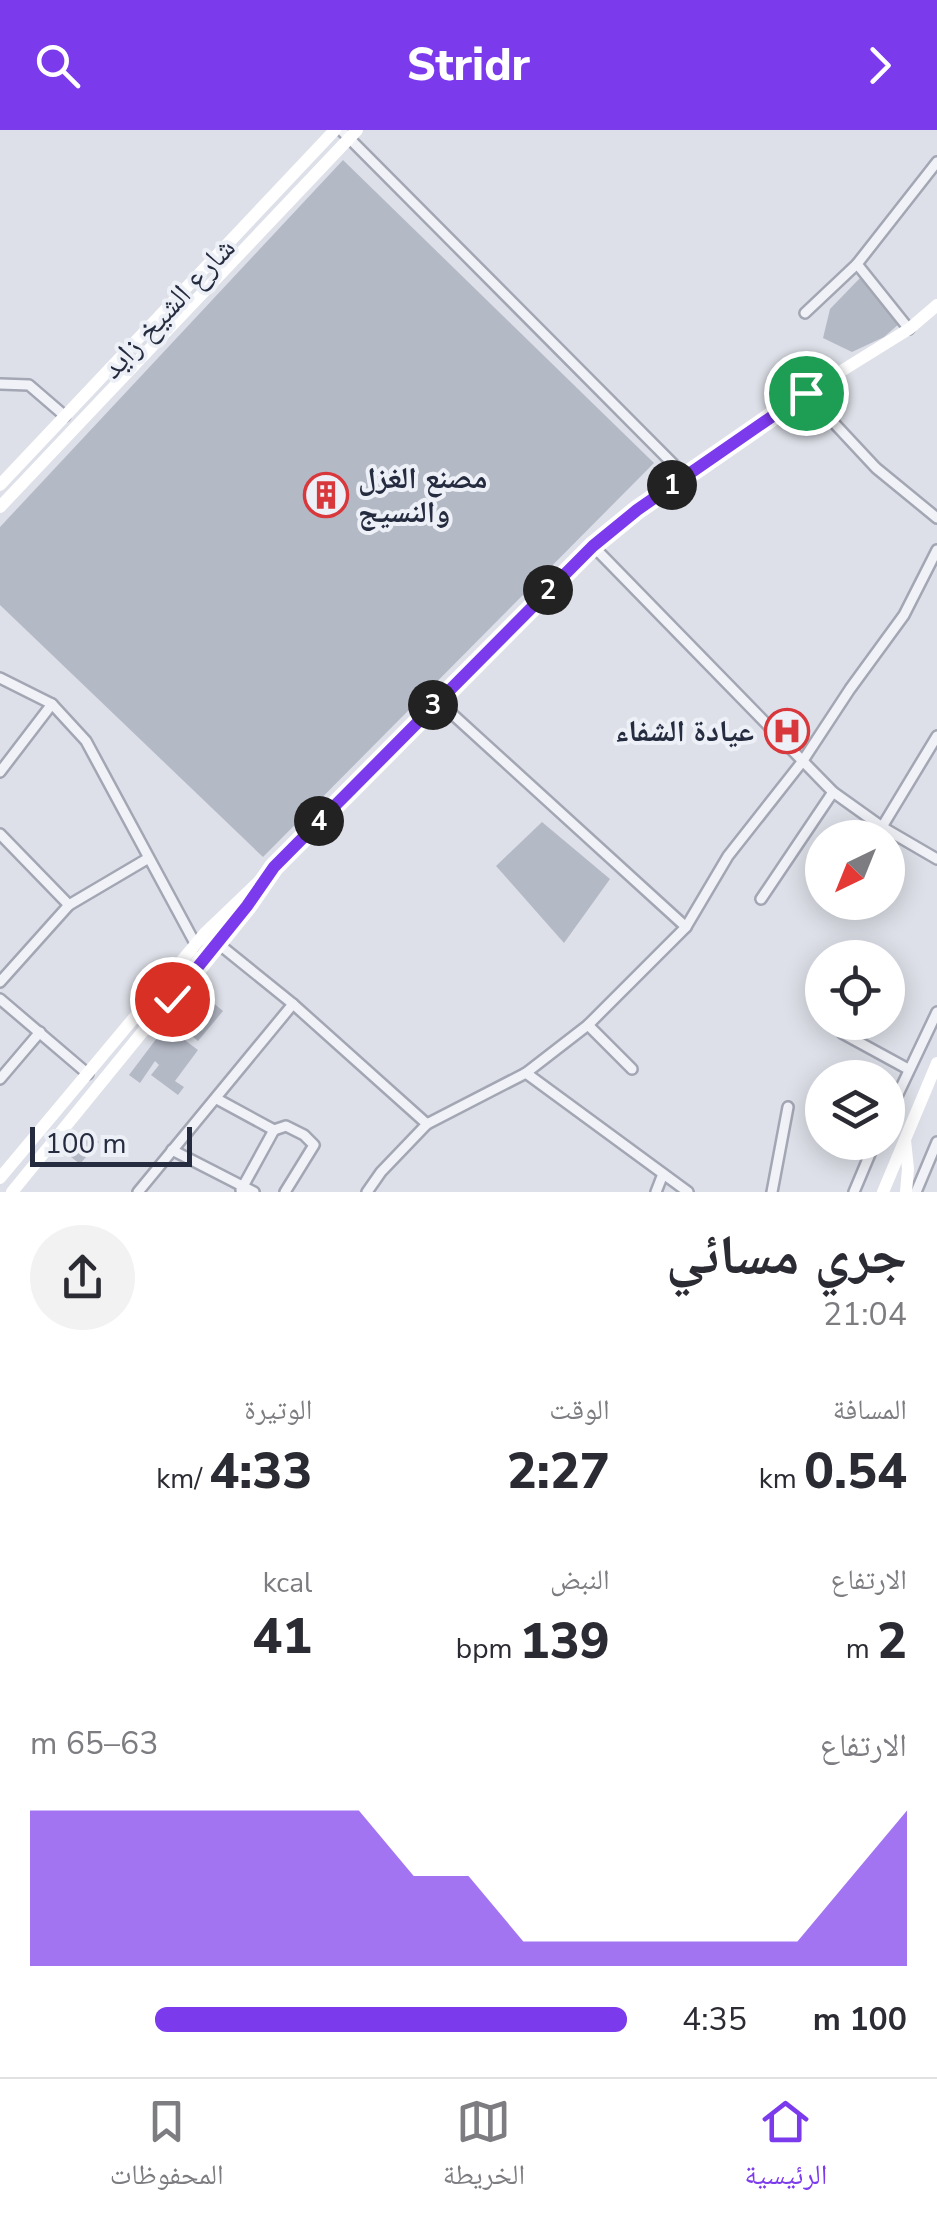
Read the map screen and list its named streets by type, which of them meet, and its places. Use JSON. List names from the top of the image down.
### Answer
{
  "streets": {
    "street": ["شارع الشيخ زايد"]
  },
  "places": {
    "building": ["مصنع الغزل والنسيج"],
    "hospital": ["عيادة الشفاء"]
  },
  "scale_bar": "100 m",
  "north": "bottom left",
  "page": {
    "header": "Stridr",
    "pins": [
      "1",
      "2",
      "3",
      "4"
    ],
    "scale": "100 m",
    "heading": ["جري مسائي", "21:04"],
    "stats": [
      ["المسافة", "0.54 km"],
      ["الوقت", "2:27"],
      ["الوتيرة", "4:33 /km"],
      ["الارتفاع", "2 m"],
      ["النبض", "139 bpm"],
      ["kcal", "41"]
    ],
    "chart": ["الارتفاع", "63–65 m"],
    "list": [
      {
        "name": "100 m",
        "note": "4:35"
      }
    ],
    "tabs": ["الرئيسية", "الخريطة", "المحفوظات"]
  }
}
